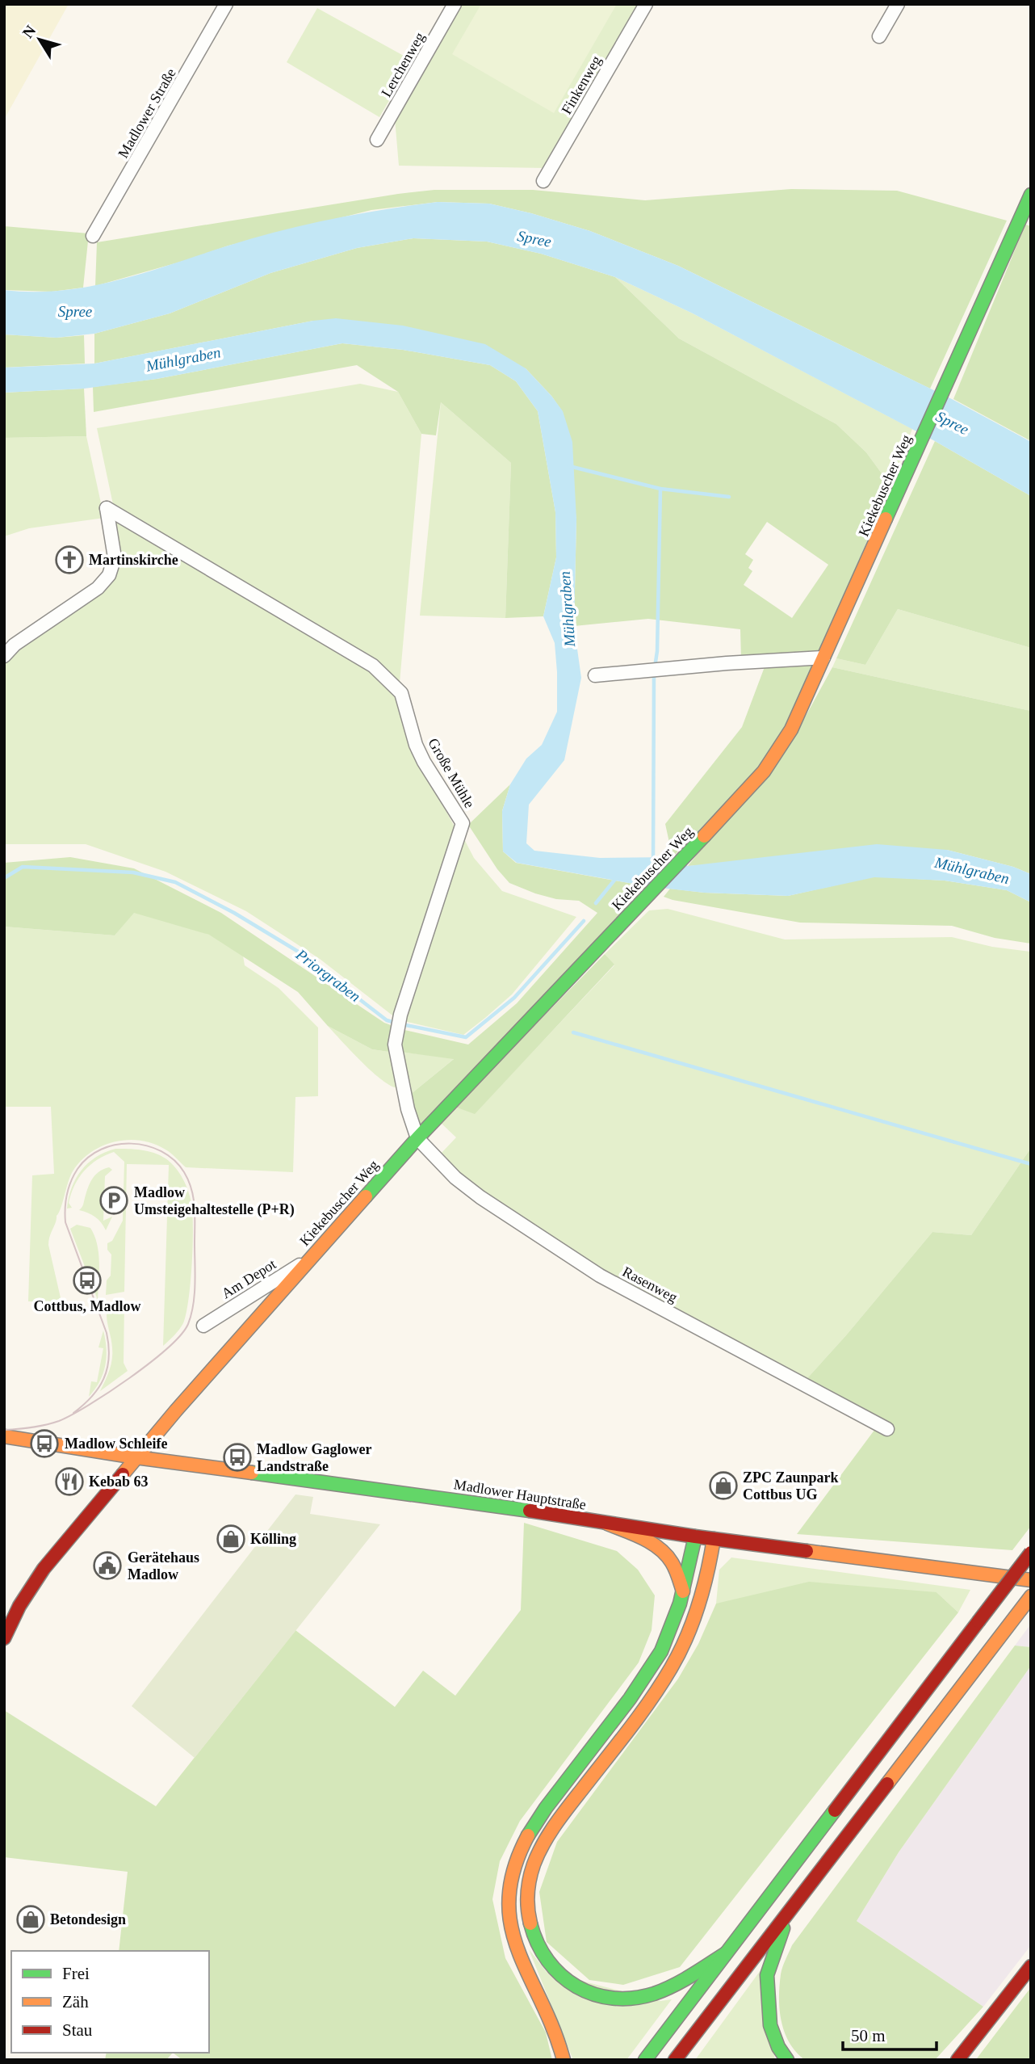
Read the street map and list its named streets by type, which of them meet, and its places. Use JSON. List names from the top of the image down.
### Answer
{
  "streets": {
    "main road": ["Kiekebuscher Weg", "Madlower Hauptstraße"],
    "street": [
      "Lerchenweg",
      "Finkenweg",
      "Madlower Straße",
      "Große Mühle",
      "Am Depot",
      "Rasenweg"
    ]
  },
  "crossings": [
    ["Kiekebuscher Weg", "Große Mühle"],
    ["Kiekebuscher Weg", "Am Depot"],
    ["Kiekebuscher Weg", "Rasenweg"],
    ["Kiekebuscher Weg", "Madlower Hauptstraße"],
    ["Große Mühle", "Rasenweg"]
  ],
  "water": ["Spree", "Mühlgraben", "Priorgraben"],
  "places": {
    "church": ["Martinskirche"],
    "parking": ["Madlow Umsteigehaltestelle (P+R)"],
    "bus stop": ["Cottbus, Madlow", "Madlow Schleife", "Madlow Gaglower Landstraße"],
    "restaurant": ["Kebab 63"],
    "shop": ["ZPC Zaunpark Cottbus UG", "Kölling", "Betondesign"],
    "public building": ["Gerätehaus Madlow"]
  },
  "legend": ["Frei", "Zäh", "Stau"],
  "scale_bar": "50 m",
  "north": "top left"
}
